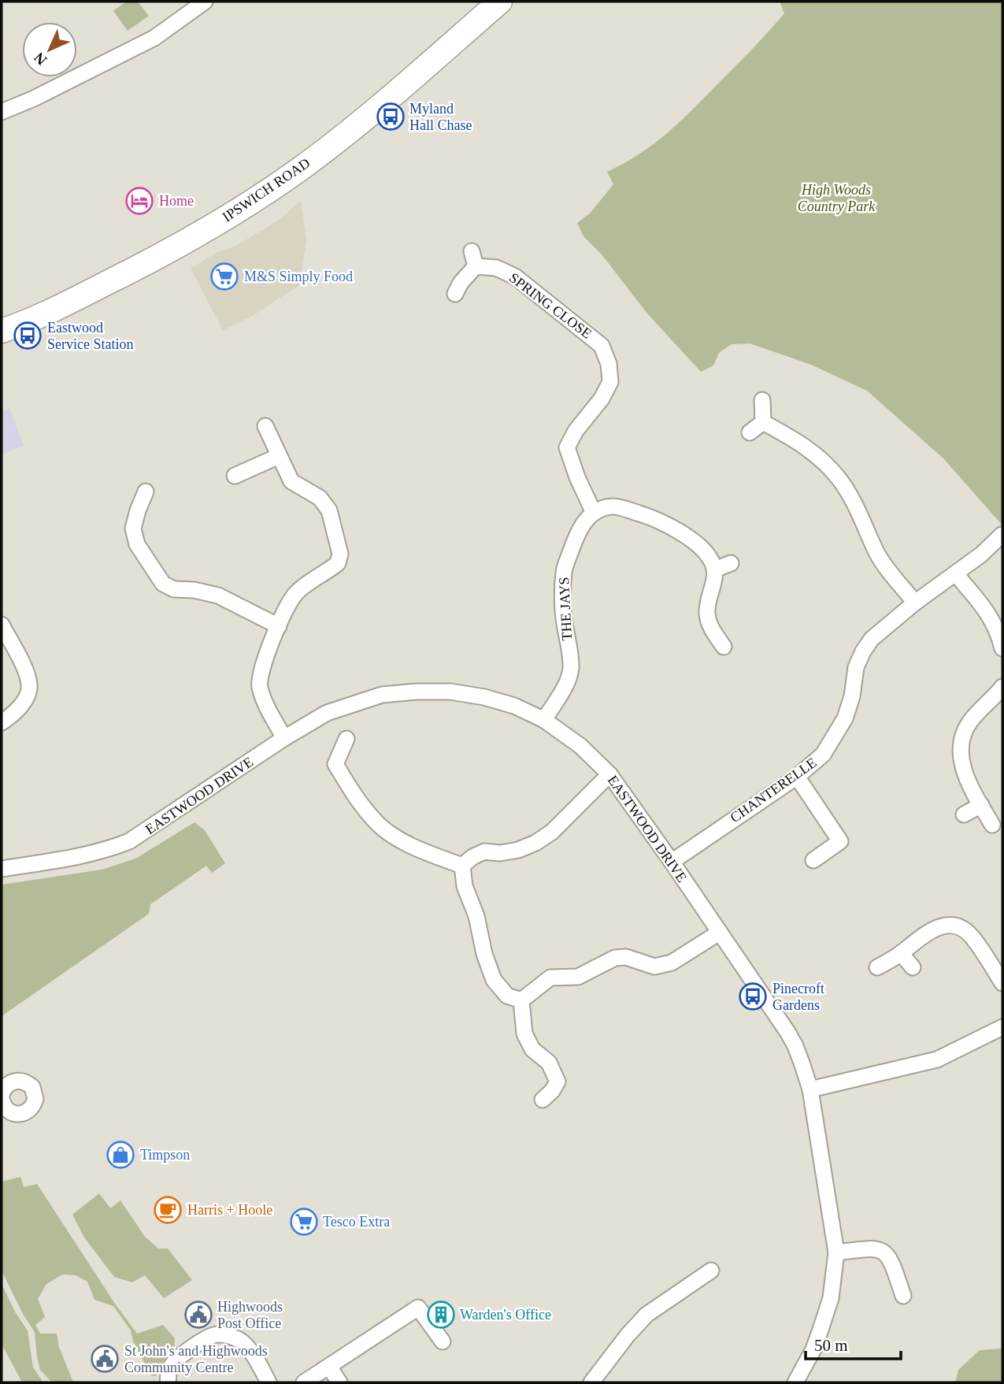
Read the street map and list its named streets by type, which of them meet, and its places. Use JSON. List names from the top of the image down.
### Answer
{
  "streets": {
    "main road": ["IPSWICH ROAD"],
    "street": [
      "SPRING CLOSE",
      "THE JAYS",
      "CHANTERELLE",
      "EASTWOOD DRIVE"
    ]
  },
  "crossings": [
    ["SPRING CLOSE", "THE JAYS"],
    ["THE JAYS", "EASTWOOD DRIVE"],
    ["CHANTERELLE", "EASTWOOD DRIVE"]
  ],
  "parks": ["High Woods Country Park"],
  "places": {
    "bus stop": ["Myland Hall Chase", "Eastwood Service Station", "Pinecroft Gardens"],
    "hotel": ["Home"],
    "supermarket": ["M&S Simply Food", "Tesco Extra"],
    "shop": ["Timpson"],
    "cafe": ["Harris + Hoole"],
    "public building": ["Highwoods Post Office", "St John's and Highwoods Community Centre"],
    "building": ["Warden's Office"]
  },
  "scale_bar": "50 m",
  "north": "bottom left"
}
